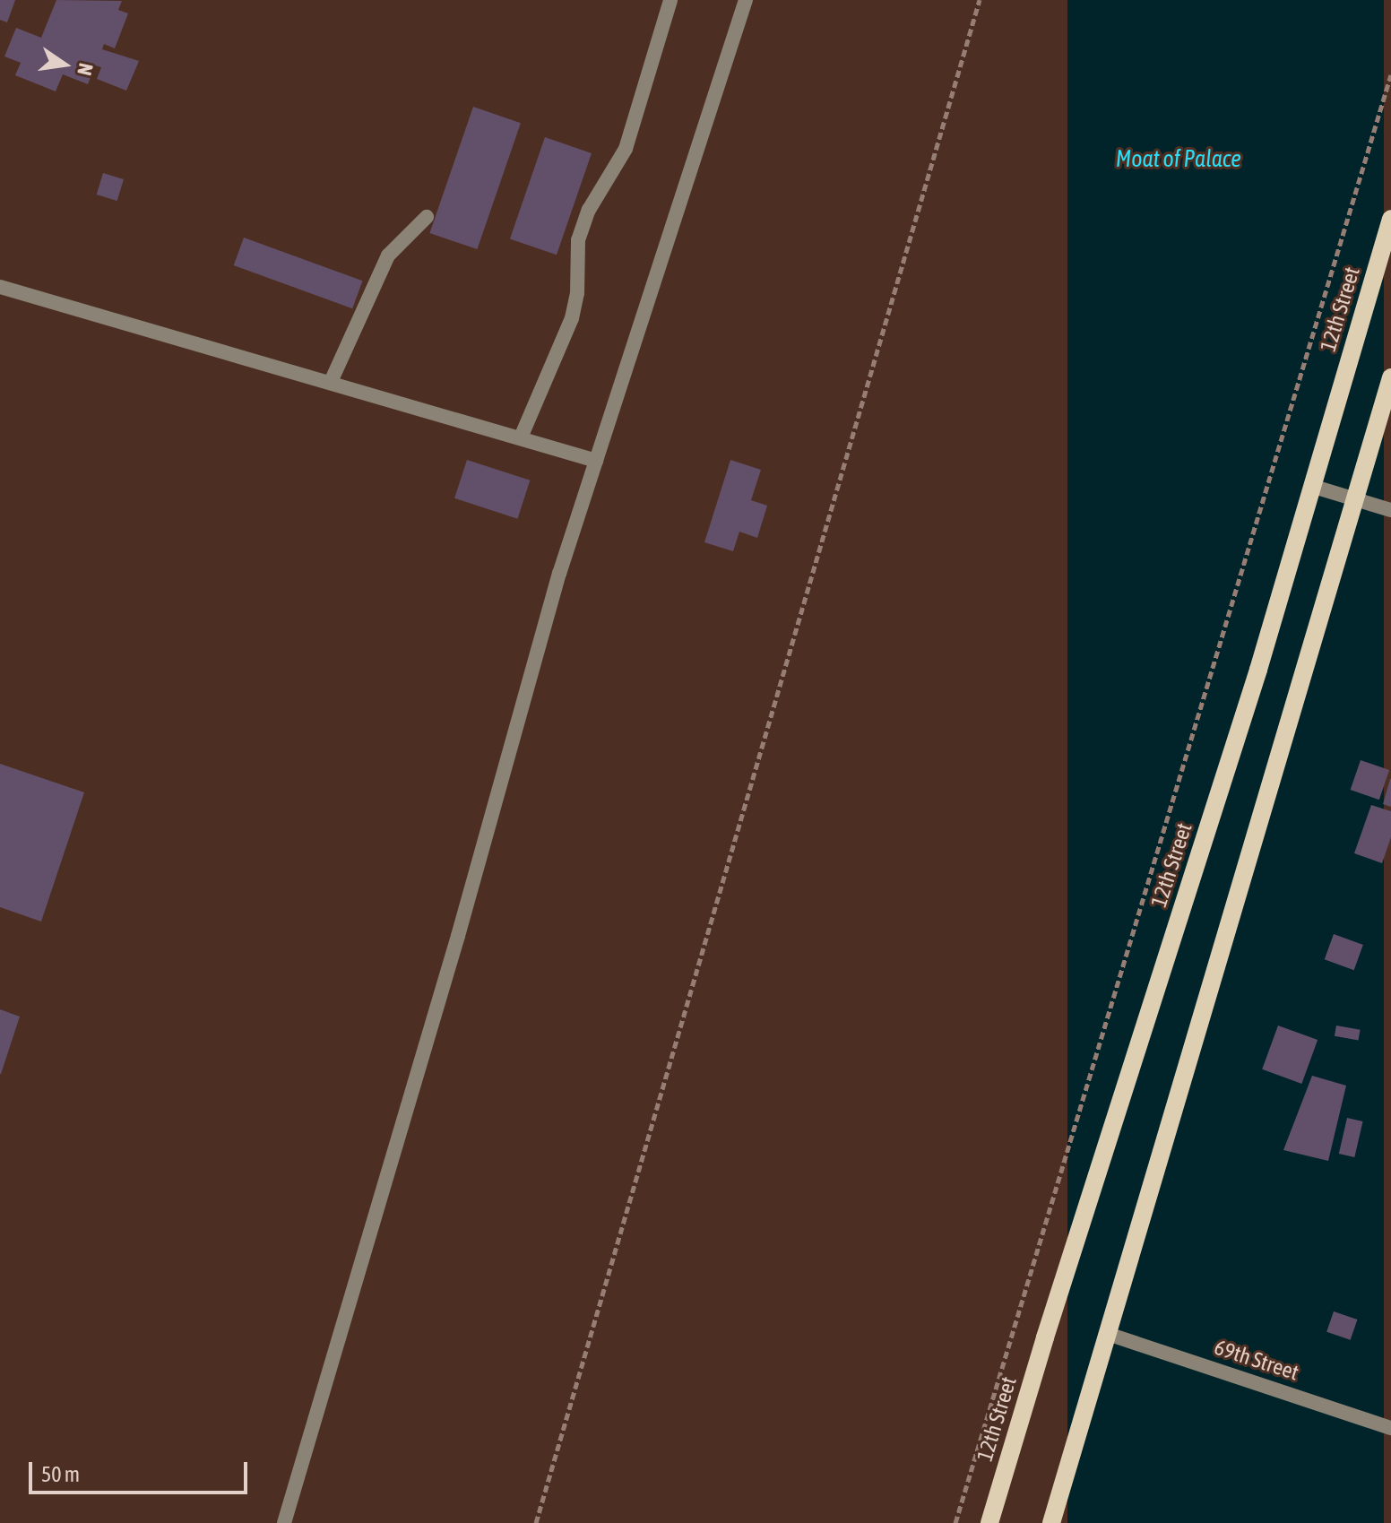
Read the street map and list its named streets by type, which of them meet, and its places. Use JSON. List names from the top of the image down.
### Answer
{
  "streets": {
    "main road": ["12th Street"],
    "street": ["69th Street"]
  },
  "water": ["Moat of Palace"],
  "scale_bar": "50 m",
  "north": "right"
}
